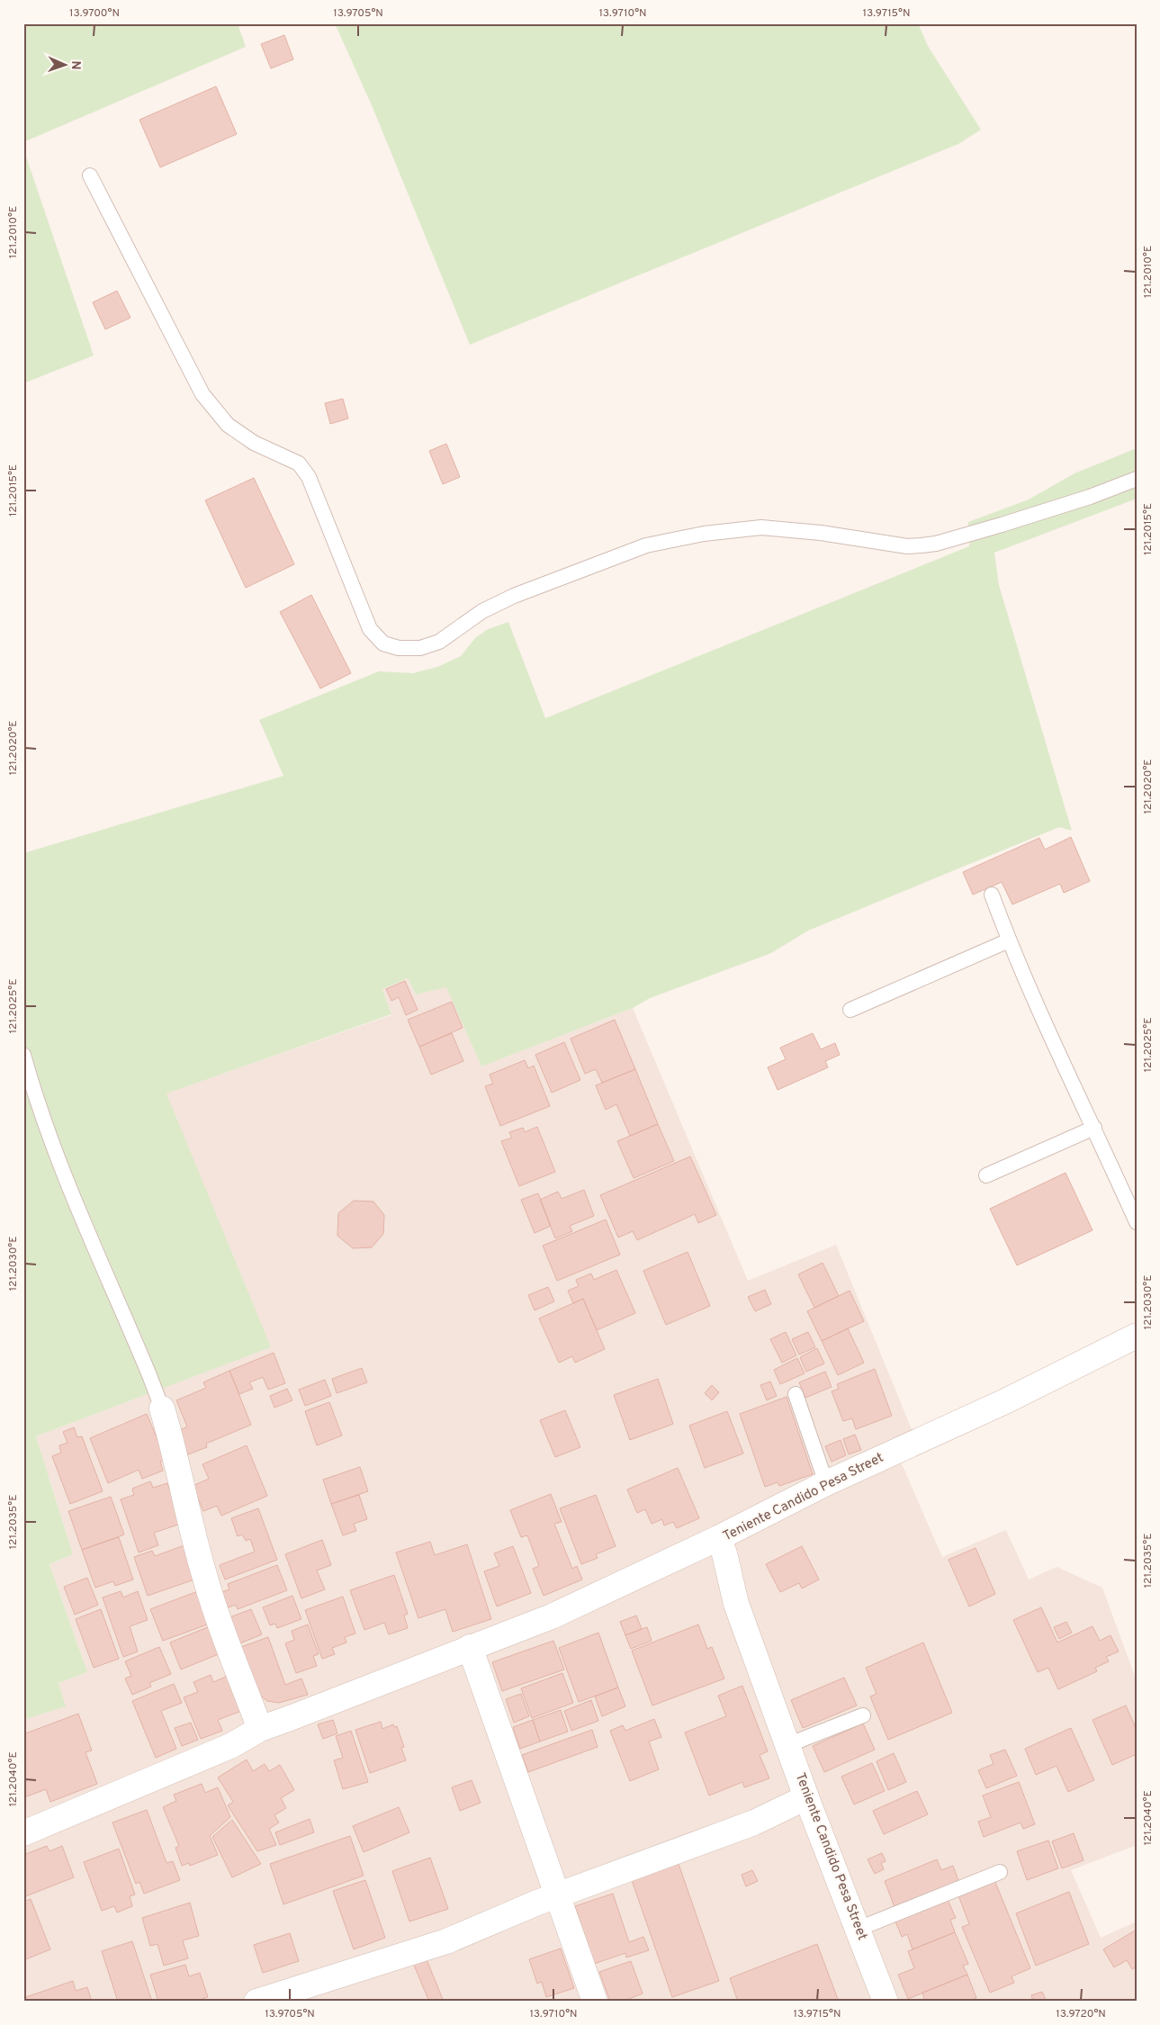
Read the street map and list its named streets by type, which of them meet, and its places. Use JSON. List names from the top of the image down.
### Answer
{
  "streets": {
    "street": ["Teniente Candido Pesa Street"]
  },
  "north": "right",
  "coordinates": [
    "13.9700°N",
    "13.9705°N",
    "13.9710°N",
    "13.9715°N",
    "121.2010°E",
    "121.2015°E",
    "121.2020°E",
    "121.2025°E",
    "121.2030°E",
    "121.2035°E",
    "121.2040°E",
    "13.9720°N"
  ]
}
